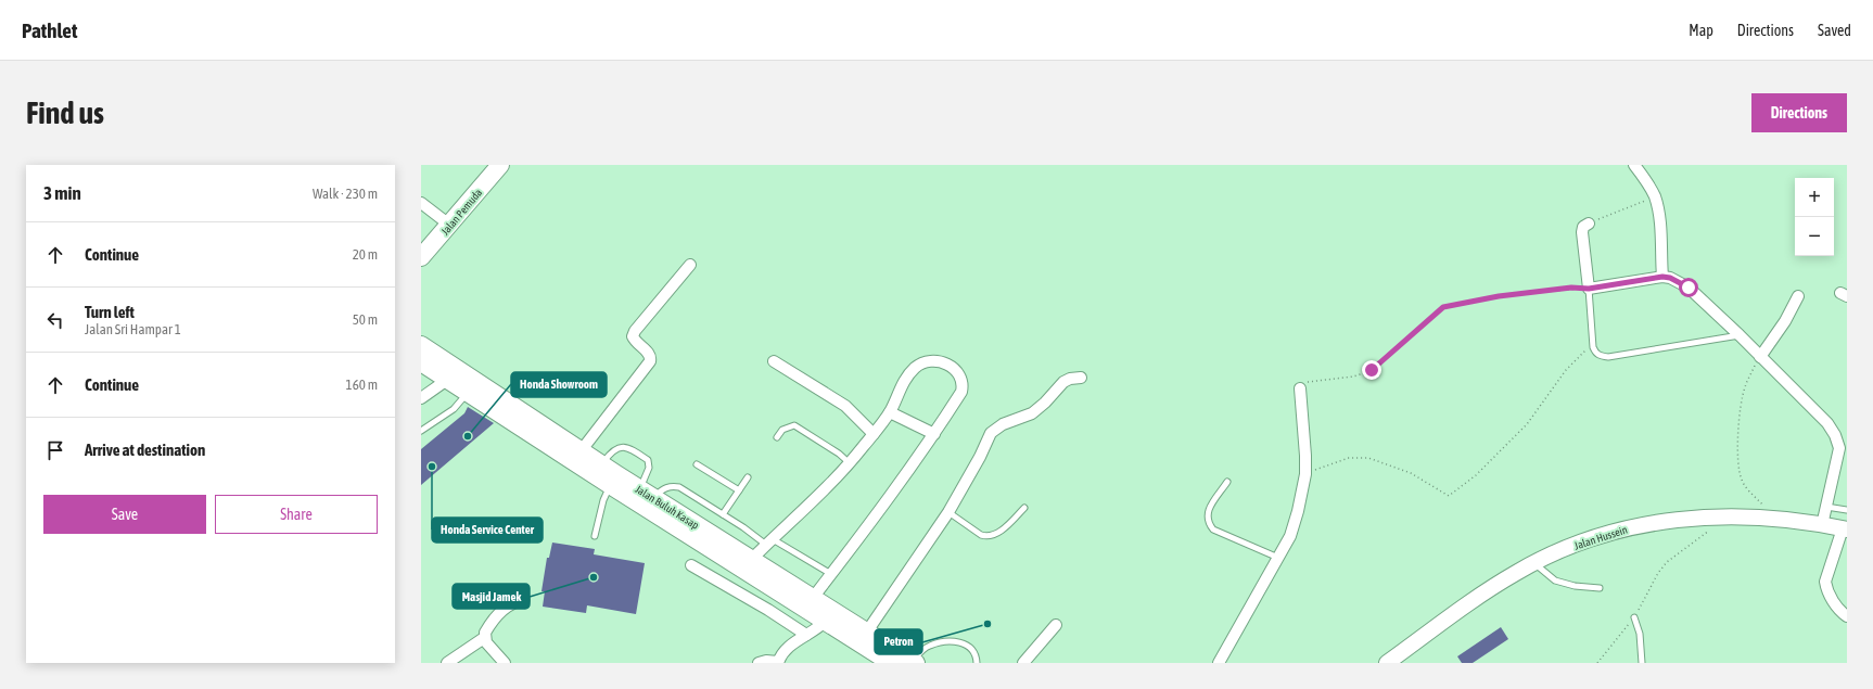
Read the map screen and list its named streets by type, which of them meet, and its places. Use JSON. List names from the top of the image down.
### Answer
{
  "streets": {
    "main road": ["Jalan Pemuda", "Jalan Buluh Kasap", "Jalan Hussein"]
  },
  "places": [
    "Honda Showroom",
    "Honda Service Center",
    "Masjid Jamek",
    "Petron"
  ],
  "page": {
    "header": "Pathlet",
    "nav": ["Map", "Directions", "Saved"],
    "buttons": [
      "Directions",
      ["Save", "Share"]
    ],
    "title": "Find us",
    "heading": ["3 min", "Walk · 230 m"],
    "map_buttons": ["+", "−"],
    "list": [
      ["Continue", "20 m"],
      ["Turn left", "Jalan Sri Hampar 1", "50 m"],
      ["Continue", "160 m"],
      "Arrive at destination"
    ]
  }
}
